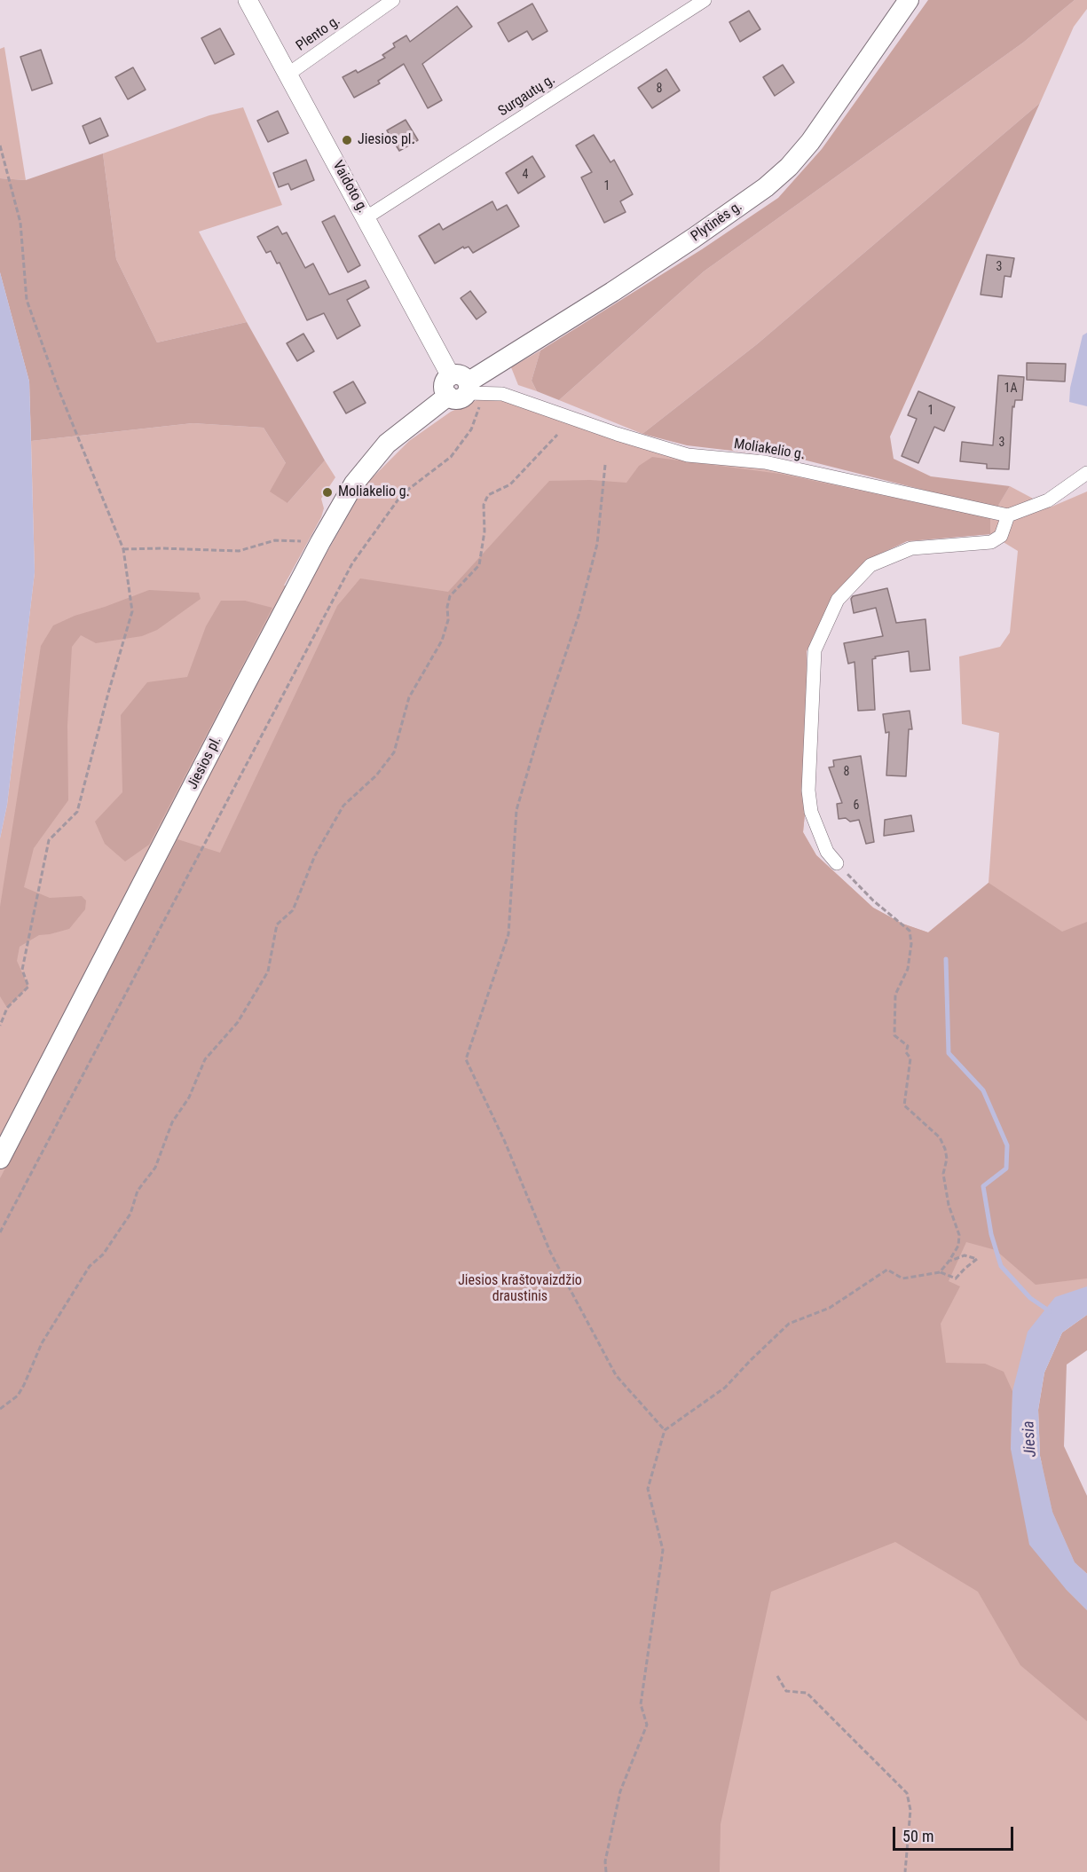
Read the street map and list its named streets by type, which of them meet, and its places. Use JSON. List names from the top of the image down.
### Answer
{
  "streets": {
    "main road": ["Vaidoto g.", "Plytinės g.", "Jiesios pl."],
    "street": ["Plento g.", "Surgautų g.", "Moliakelio g."]
  },
  "crossings": [
    ["Plento g.", "Vaidoto g."],
    ["Surgautų g.", "Vaidoto g."],
    ["Vaidoto g.", "Plytinės g."],
    ["Vaidoto g.", "Moliakelio g."],
    ["Vaidoto g.", "Jiesios pl."],
    ["Plytinės g.", "Moliakelio g."],
    ["Plytinės g.", "Jiesios pl."],
    ["Moliakelio g.", "Jiesios pl."]
  ],
  "water": ["Jiesia"],
  "parks": ["Jiesios kraštovaizdžio draustinis"],
  "places": ["Jiesios pl.", "Moliakelio g."],
  "house_numbers": [
    "8",
    "4",
    "1",
    "3",
    "1A",
    "1",
    "3",
    "8",
    "6"
  ],
  "scale_bar": "50 m"
}
